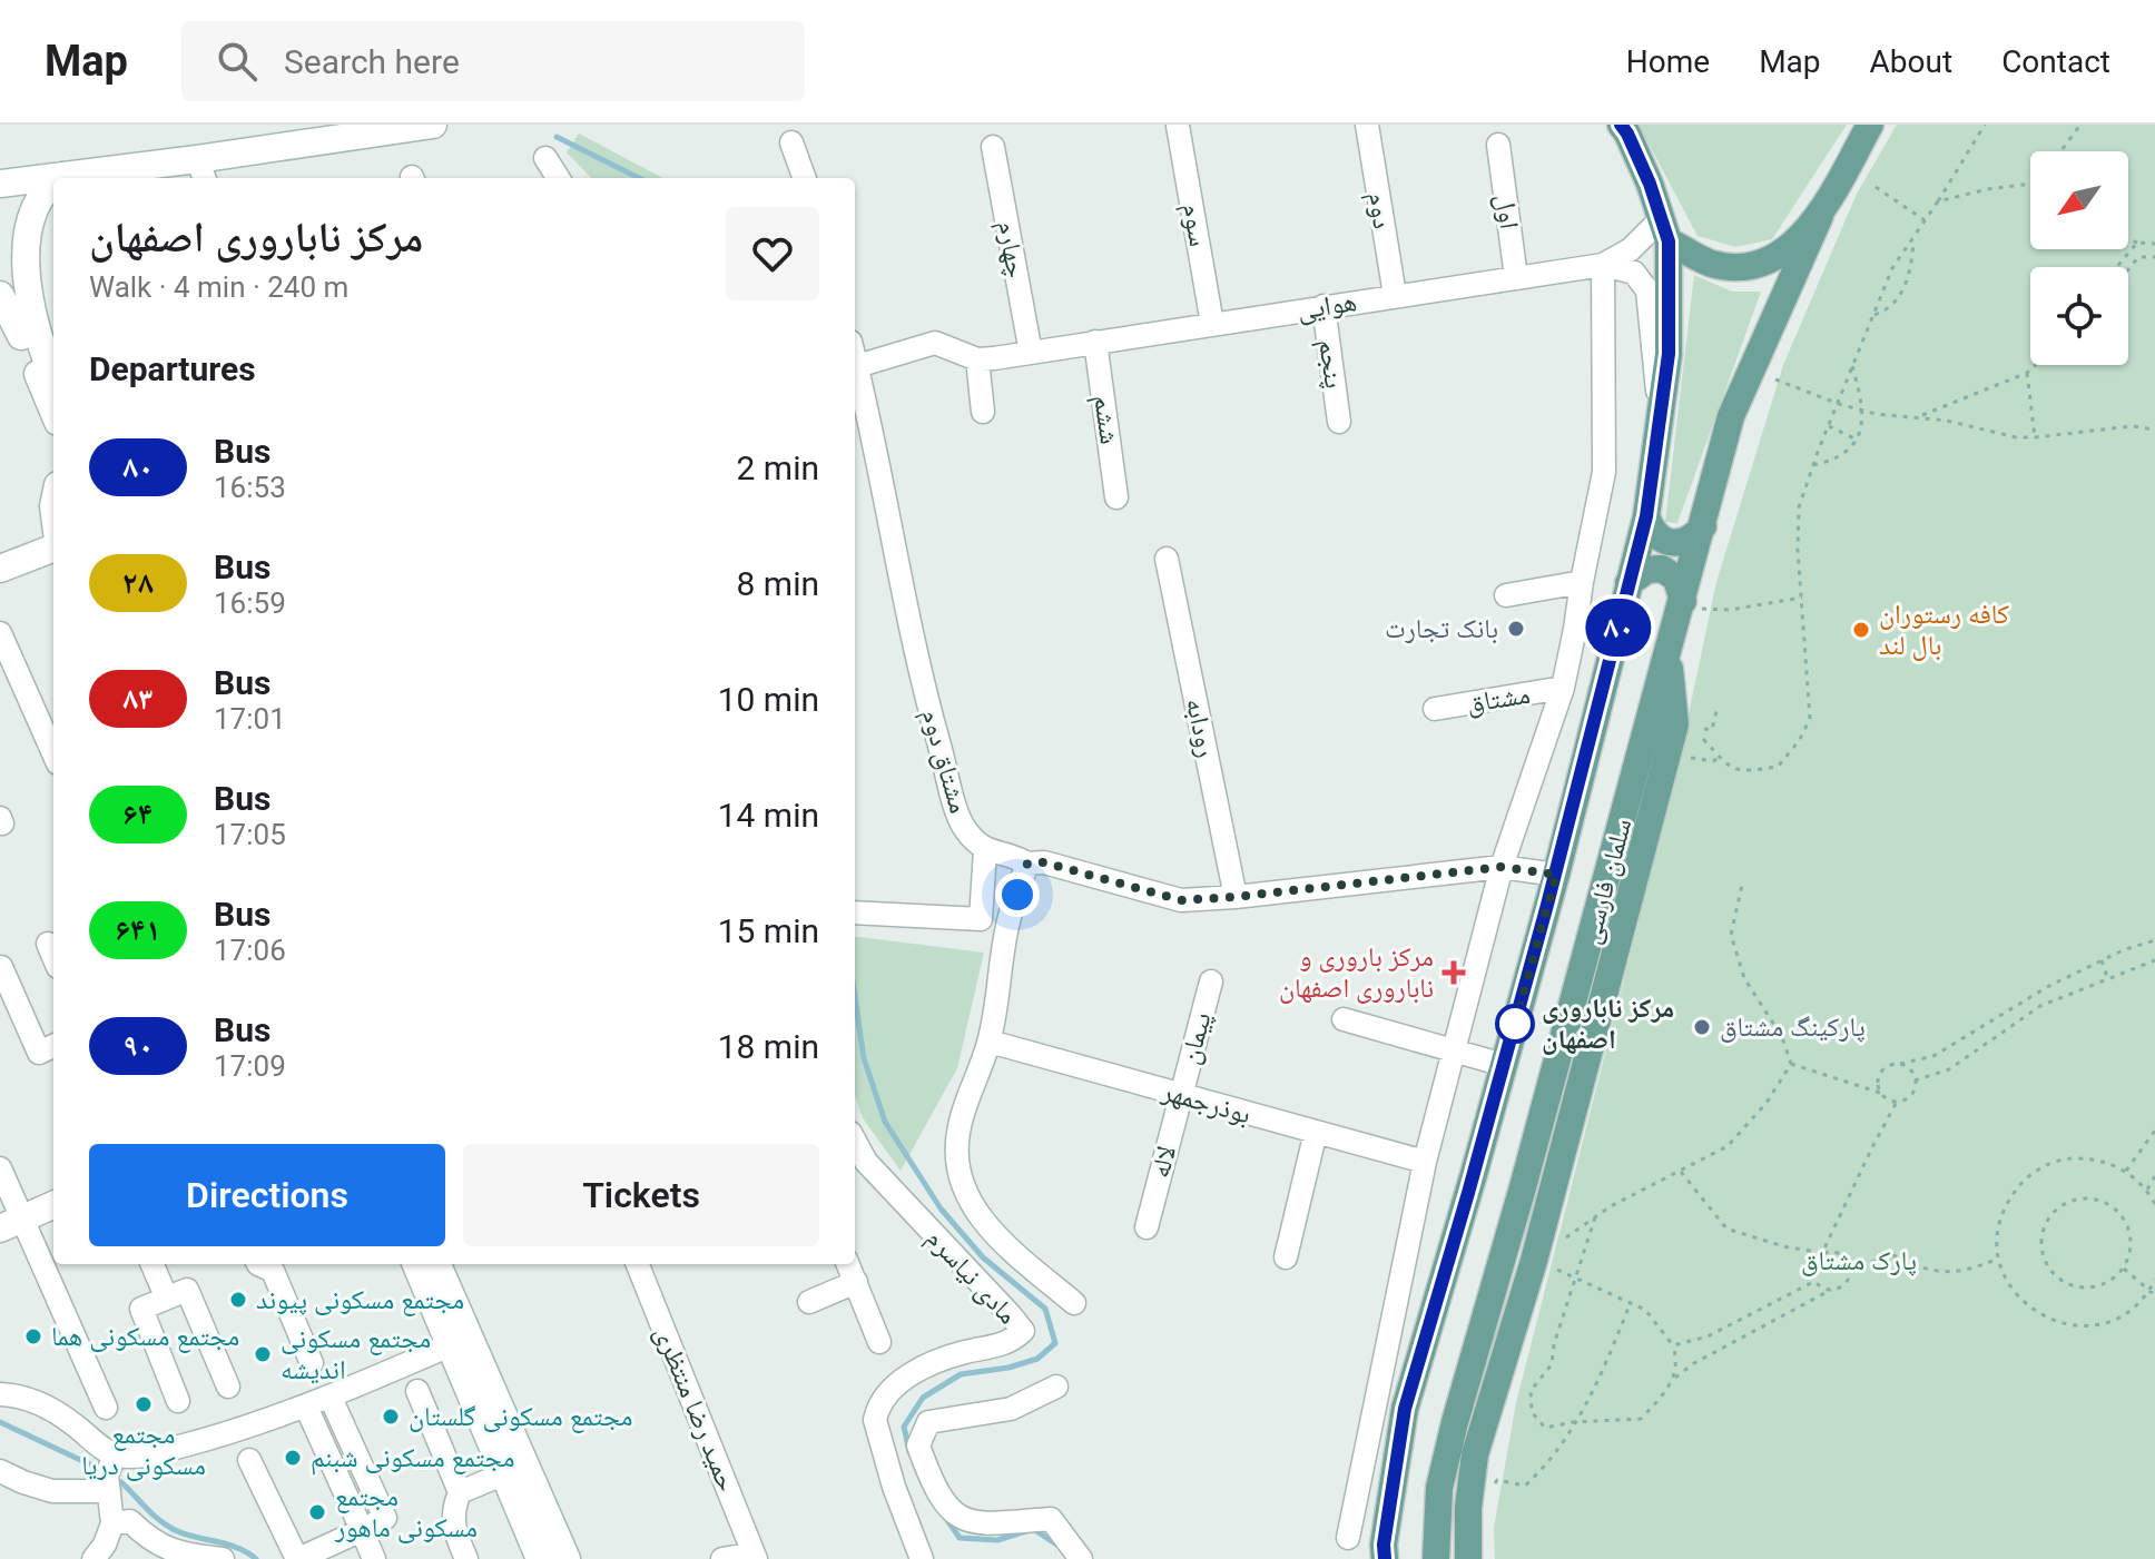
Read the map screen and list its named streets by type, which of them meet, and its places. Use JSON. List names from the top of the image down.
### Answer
{
  "streets": {
    "main road": ["سلمان فارسی"],
    "street": [
      "دوم",
      "اول",
      "سوم",
      "چهارم",
      "هوایی",
      "پنجم",
      "ششم",
      "مشتاق",
      "رودابه",
      "مشتاق دوم",
      "پیمان",
      "بوذرجمهر",
      "لاله",
      "مادی نیاسرم",
      "حمید رضا منتظری"
    ]
  },
  "crossings": [
    ["دوم", "هوایی"],
    ["اول", "هوایی"],
    ["سوم", "هوایی"],
    ["چهارم", "هوایی"],
    ["هوایی", "پنجم"],
    ["هوایی", "ششم"],
    ["هوایی", "مشتاق دوم"],
    ["هوایی", "سلمان فارسی"],
    ["پیمان", "بوذرجمهر"],
    ["پیمان", "لاله"],
    ["بوذرجمهر", "لاله"]
  ],
  "parks": ["پارک مشتاق"],
  "places": {
    "other": [
      "بانک تجارت",
      "کافه رستوران بال لند",
      "مرکز ناباروری اصفهان",
      "پارکینگ مشتاق",
      "مجتمع مسکونی پیوند",
      "مجتمع مسکونی هما",
      "مجتمع مسکونی اندیشه",
      "مجتمع مسکونی دریا",
      "مجتمع مسکونی گلستان",
      "مجتمع مسکونی شبنم",
      "مجتمع مسکونی ماهور"
    ],
    "health": ["مرکز باروری و ناباروری اصفهان"]
  },
  "lines": ["bus line ۸۰"],
  "north": "bottom left",
  "page": {
    "header": "Map",
    "search": "Search here",
    "nav": [
      "Home",
      "Map",
      "About",
      "Contact"
    ],
    "on_map": "۸۰",
    "heading": [
      ["مرکز ناباروری اصفهان", "Walk · 4 min · 240 m"],
      "Departures"
    ],
    "list": [
      {
        "mark": "۸۰",
        "name": "Bus",
        "note": "16:53",
        "value": "2 min"
      },
      {
        "mark": "۲۸",
        "name": "Bus",
        "note": "16:59",
        "value": "8 min"
      },
      {
        "mark": "۸۳",
        "name": "Bus",
        "note": "17:01",
        "value": "10 min"
      },
      {
        "mark": "۶۴",
        "name": "Bus",
        "note": "17:05",
        "value": "14 min"
      },
      {
        "mark": "۶۴۱",
        "name": "Bus",
        "note": "17:06",
        "value": "15 min"
      },
      {
        "mark": "۹۰",
        "name": "Bus",
        "note": "17:09",
        "value": "18 min"
      }
    ],
    "buttons": ["Directions", "Tickets"]
  }
}
